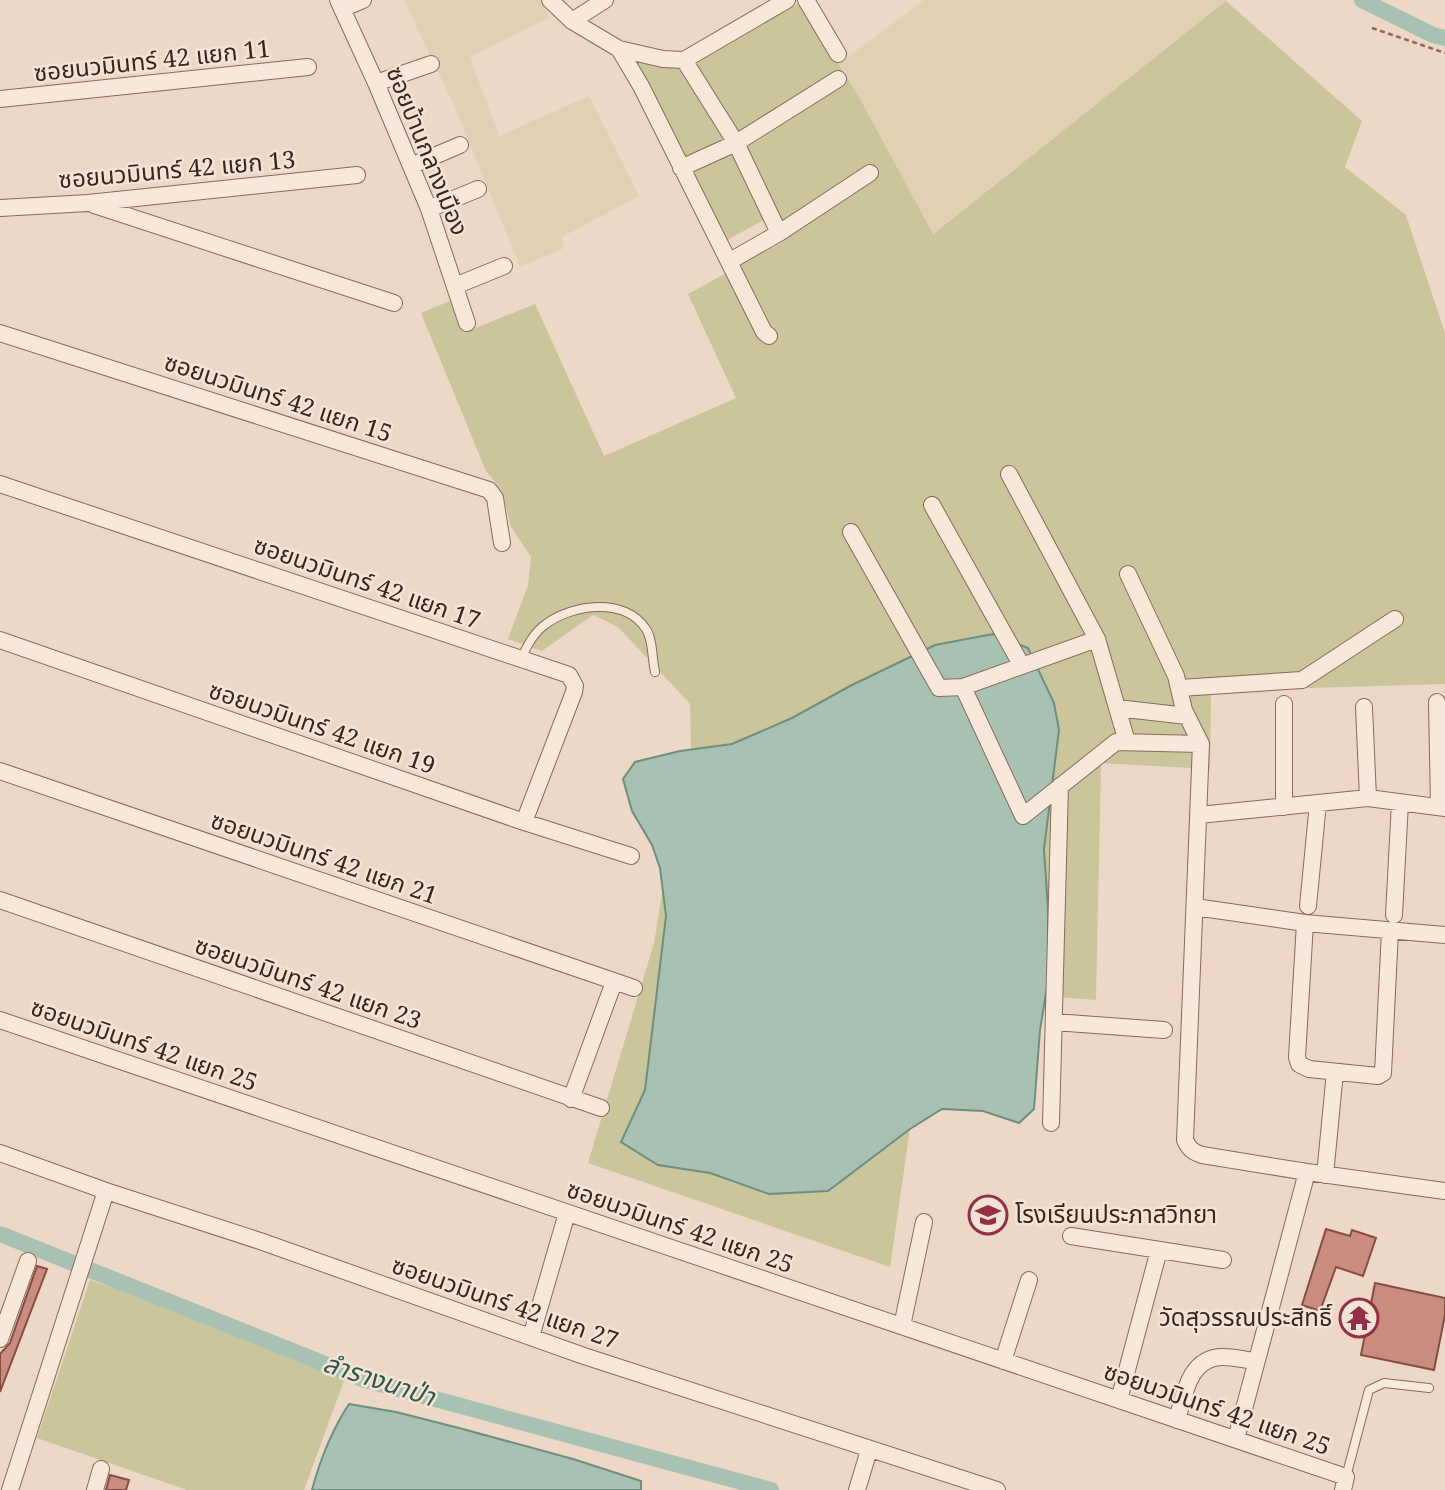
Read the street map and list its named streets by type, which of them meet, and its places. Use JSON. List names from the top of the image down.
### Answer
{
  "streets": {
    "street": [
      "ซอยนวมินทร์ 42 แยก 11",
      "ซอยบ้านกลางเมือง",
      "ซอยนวมินทร์ 42 แยก 13",
      "ซอยนวมินทร์ 42 แยก 15",
      "ซอยนวมินทร์ 42 แยก 17",
      "ซอยนวมินทร์ 42 แยก 19",
      "ซอยนวมินทร์ 42 แยก 21",
      "ซอยนวมินทร์ 42 แยก 23",
      "ซอยนวมินทร์ 42 แยก 25",
      "ซอยนวมินทร์ 42 แยก 27"
    ]
  },
  "crossings": [
    ["ซอยนวมินทร์ 42 แยก 17", "ซอยนวมินทร์ 42 แยก 19"]
  ],
  "water": ["ลำรางนาป่า"],
  "places": {
    "school or university": ["โรงเรียนประภาสวิทยา"],
    "temple": ["วัดสุวรรณประสิทธิ์"]
  }
}
